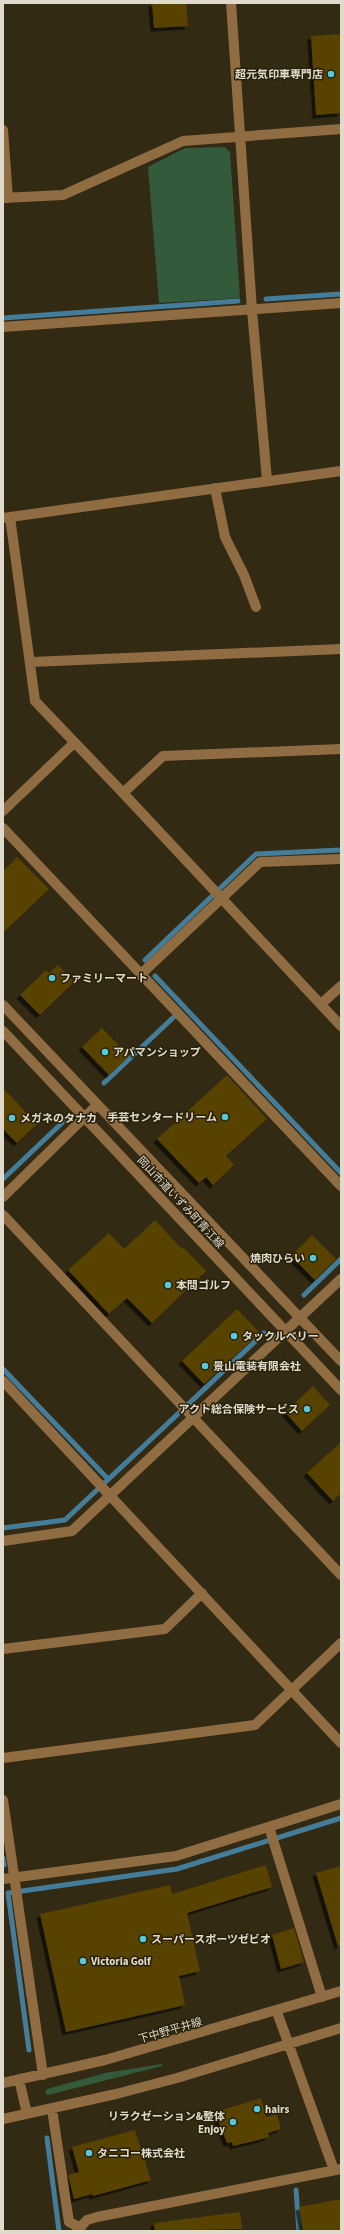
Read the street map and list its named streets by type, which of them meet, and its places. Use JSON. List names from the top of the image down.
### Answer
{
  "streets": {
    "street": ["岡山市道いずみ町青江線", "下中野平井線"]
  },
  "places": [
    "超元気印車専門店",
    "ファミリーマート",
    "アパマンショップ",
    "手芸センタードリーム",
    "メガネのタナカ",
    "焼肉ひらい",
    "本間ゴルフ",
    "タックルベリー",
    "景山電装有限会社",
    "アクト総合保険サービス",
    "スーパースポーツゼビオ",
    "Victoria Golf",
    "hairs",
    "リラクゼーション&整体 Enjoy",
    "タニコー株式会社"
  ]
}
